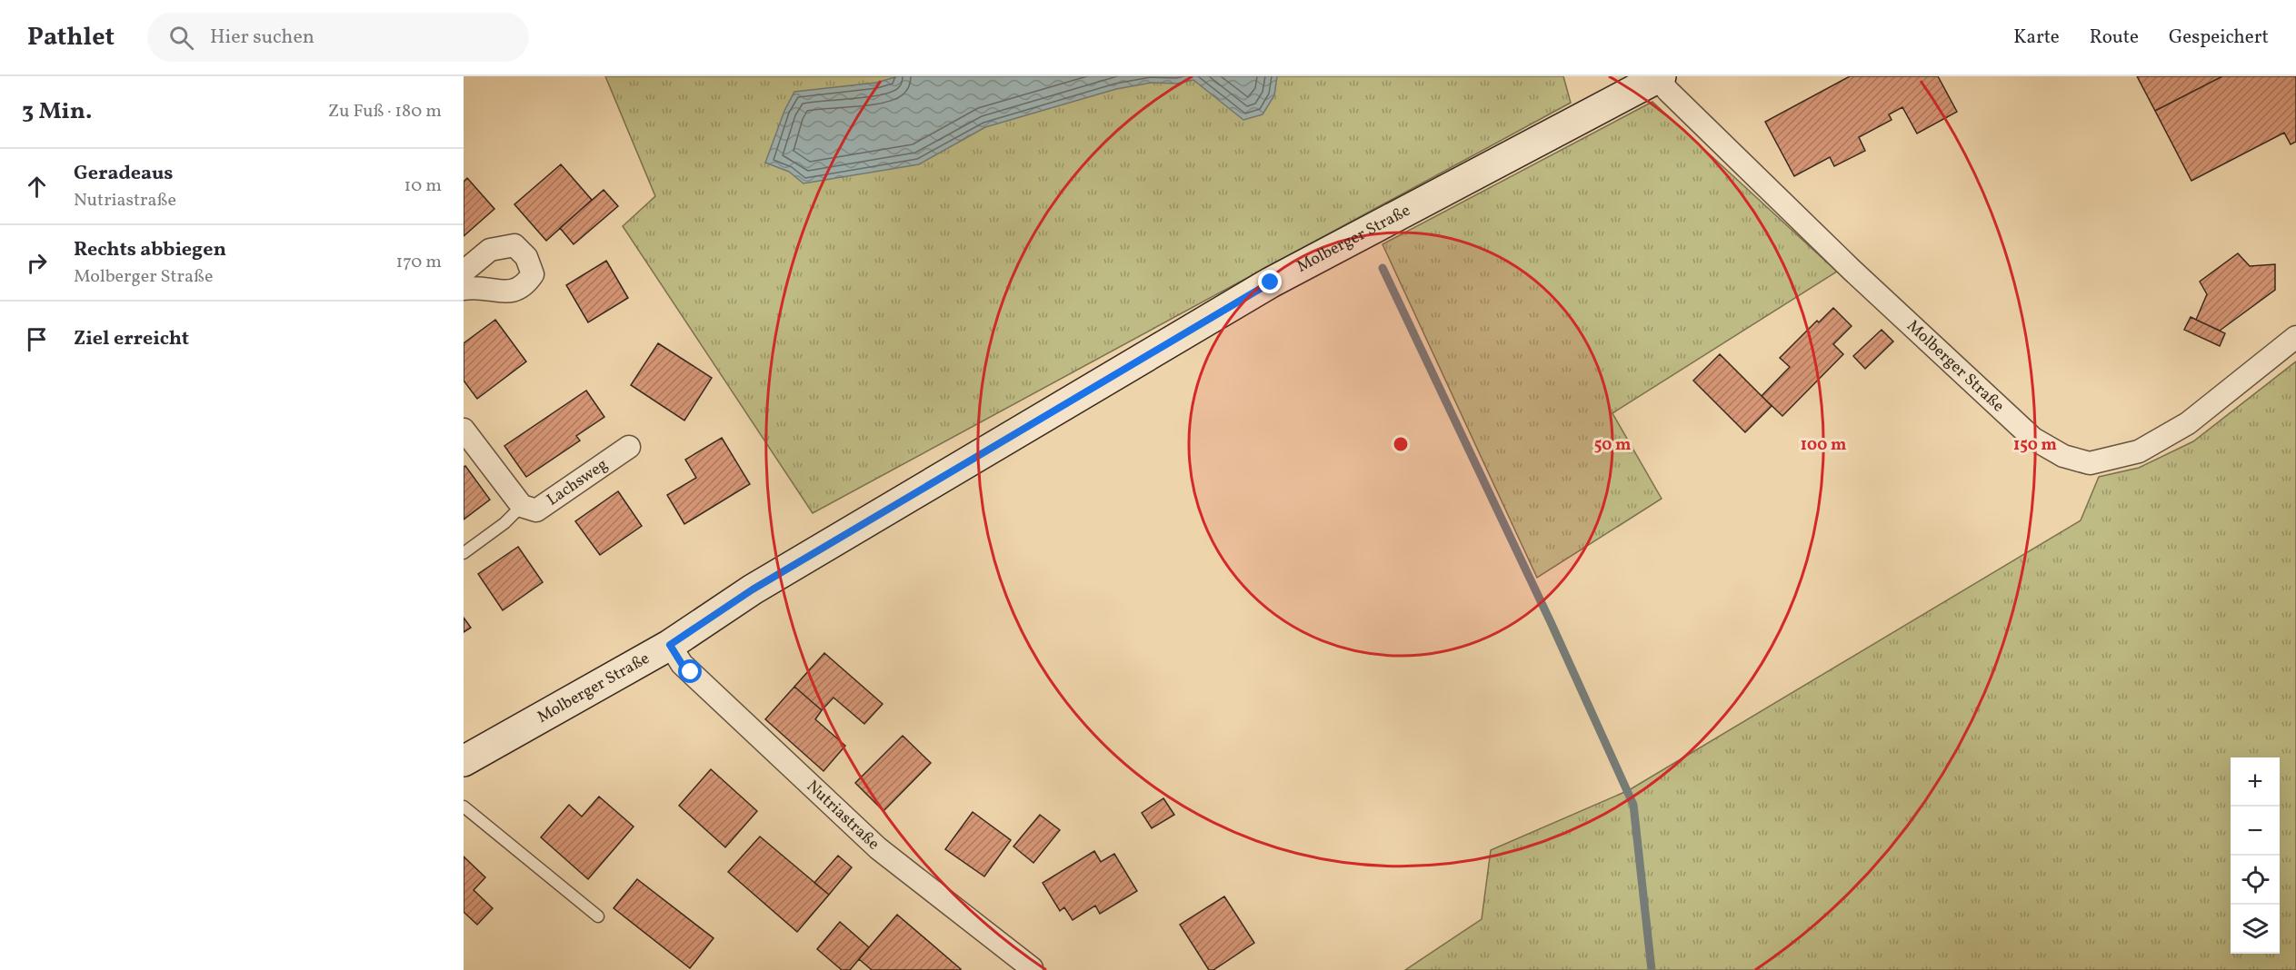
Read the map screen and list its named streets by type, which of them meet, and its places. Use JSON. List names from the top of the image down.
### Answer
{
  "streets": {
    "main road": ["Molberger Straße"],
    "street": ["Lachsweg", "Nutriastraße"]
  },
  "crossings": [
    ["Molberger Straße", "Nutriastraße"]
  ],
  "page": {
    "header": "Pathlet",
    "search": "Hier suchen",
    "nav": ["Karte", "Route", "Gespeichert"],
    "heading": ["3 Min.", "Zu Fuß · 180 m"],
    "list": [
      ["Geradeaus", "Nutriastraße", "10 m"],
      ["Rechts abbiegen", "Molberger Straße", "170 m"],
      "Ziel erreicht"
    ],
    "map_buttons": ["+", "−"]
  },
  "rings": ["50 m", "100 m", "150 m"]
}
